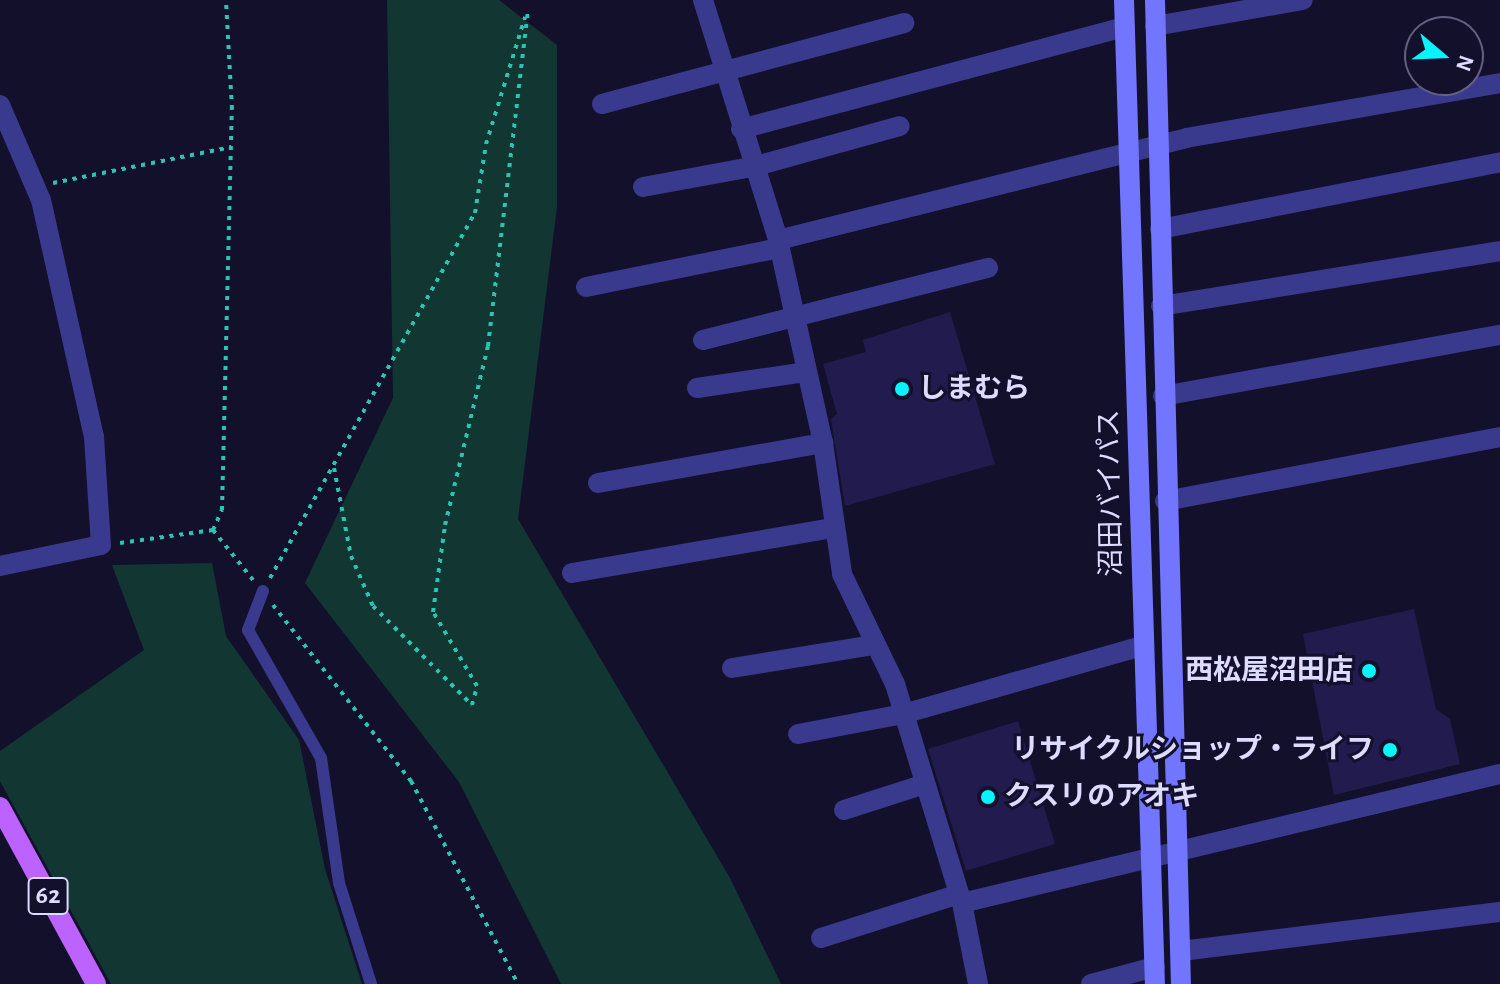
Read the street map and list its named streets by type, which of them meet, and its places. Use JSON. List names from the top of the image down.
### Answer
{
  "streets": {
    "main road": ["62"],
    "street": ["沼田バイパス"]
  },
  "places": [
    "しまむら",
    "西松屋沼田店",
    "リサイクルショップ・ライフ",
    "クスリのアオキ"
  ],
  "north": "right"
}
